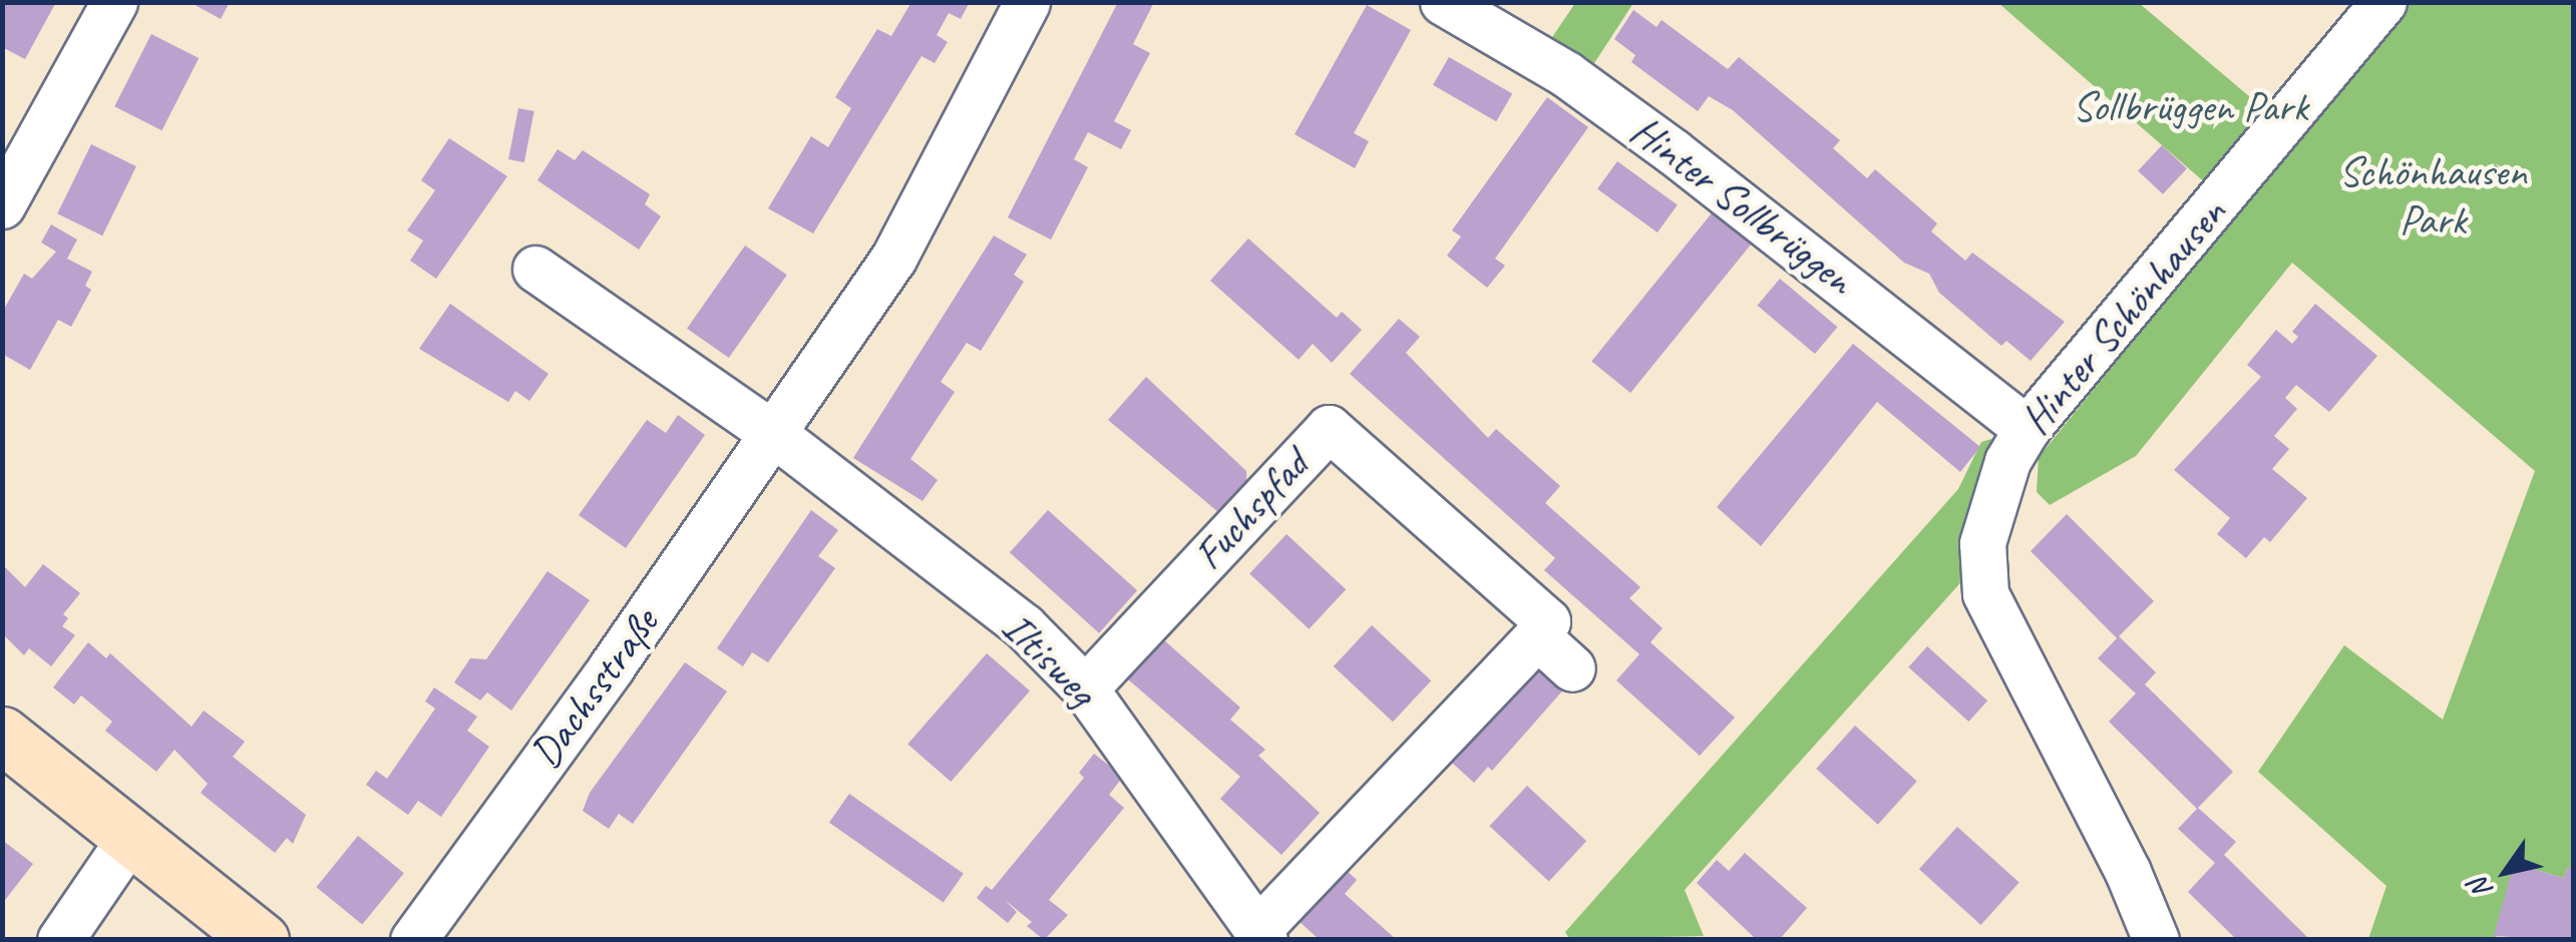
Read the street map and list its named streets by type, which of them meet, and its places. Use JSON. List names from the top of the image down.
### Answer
{
  "streets": {
    "street": [
      "Hinter Sollbrüggen",
      "Hinter Schönhausen",
      "Fuchspfad",
      "Iltisweg",
      "Dachsstraße"
    ]
  },
  "crossings": [
    ["Hinter Sollbrüggen", "Hinter Schönhausen"],
    ["Fuchspfad", "Iltisweg"],
    ["Iltisweg", "Dachsstraße"]
  ],
  "parks": ["Sollbrüggen Park", "Schönhausen Park"],
  "north": "bottom left"
}
